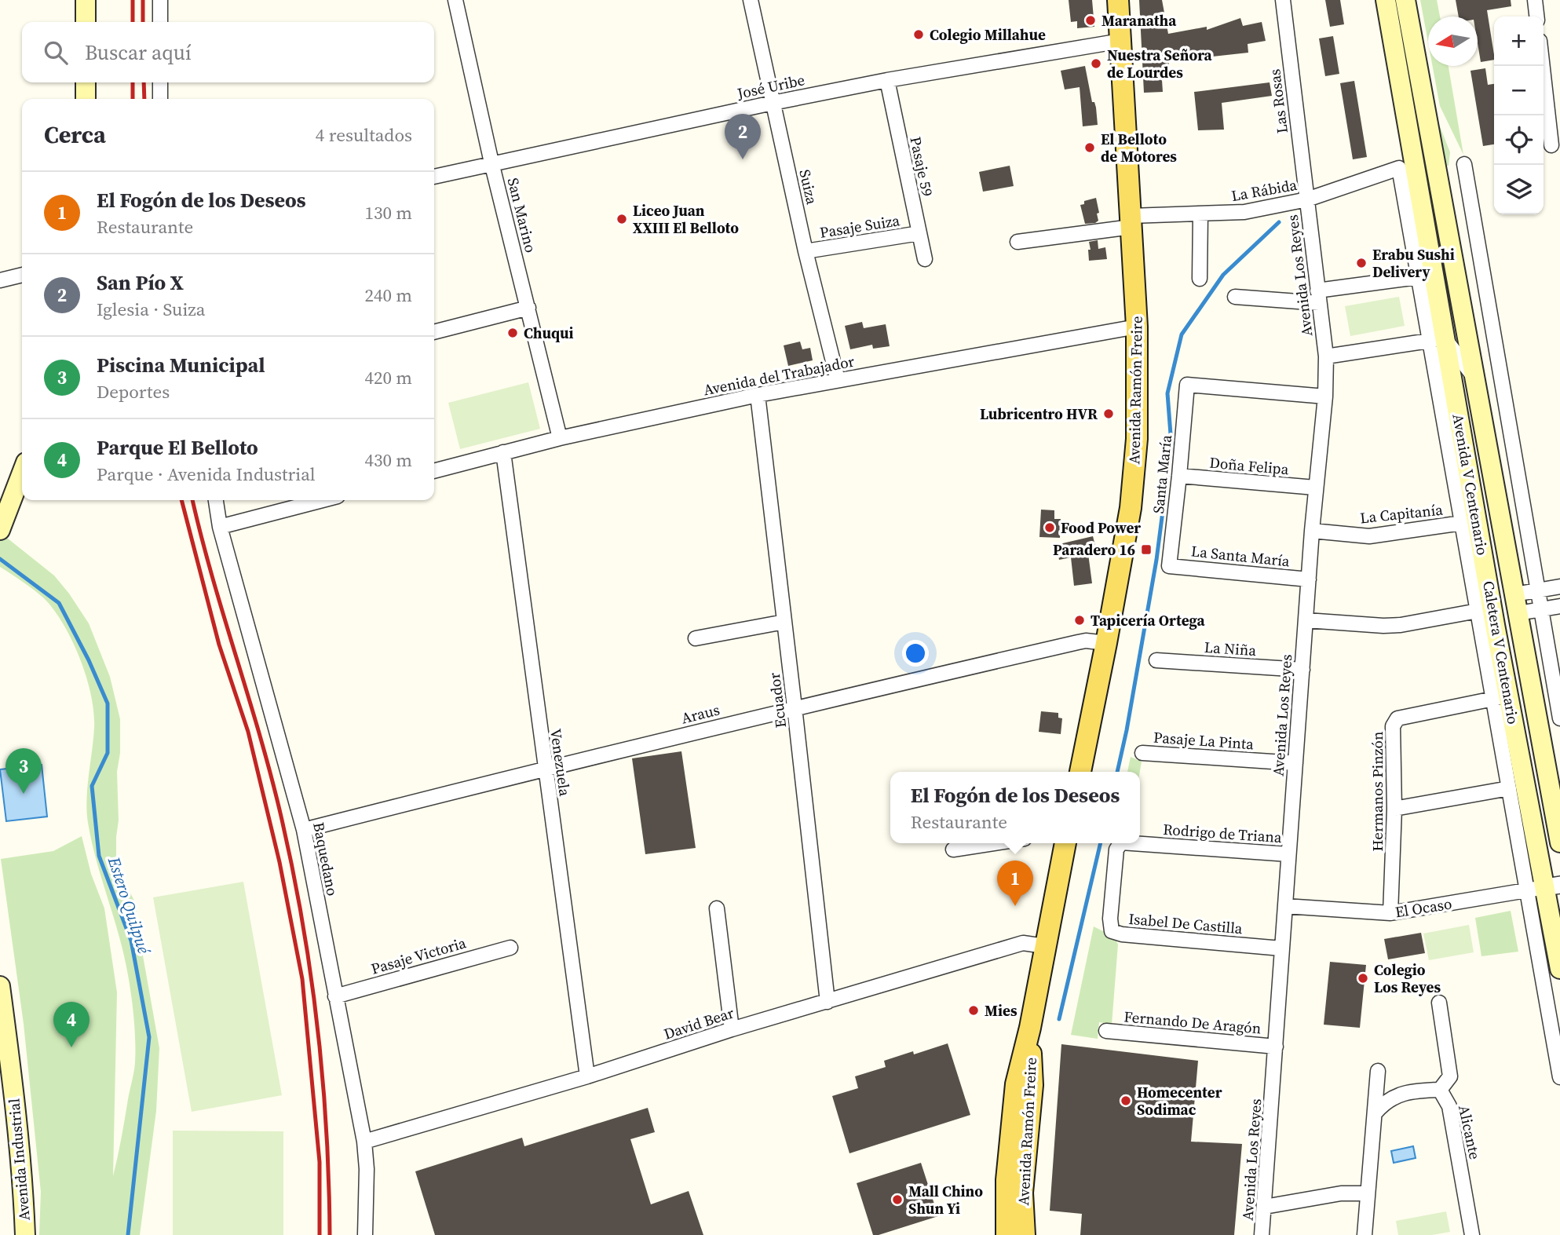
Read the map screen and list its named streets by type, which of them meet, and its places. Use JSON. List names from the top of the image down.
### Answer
{
  "streets": {
    "main road": ["Avenida Ramón Freire", "Avenida V Centenario", "Avenida Industrial"],
    "street": [
      "José Uribe",
      "Las Rosas",
      "Pasaje 59",
      "Suiza",
      "La Rábida",
      "San Marino",
      "Pasaje Suiza",
      "Avenida Los Reyes",
      "Avenida del Trabajador",
      "Doña Felipa",
      "Santa María",
      "La Capitanía",
      "La Santa María",
      "La Niña",
      "Caletera V Centenario",
      "Ecuador",
      "Araus",
      "Pasaje La Pinta",
      "Venezuela",
      "Hermanos Pinzón",
      "Rodrigo de Triana",
      "Baquedano",
      "El Ocaso",
      "Isabel De Castilla",
      "Pasaje Victoria",
      "Fernando De Aragón",
      "David Bear",
      "Alicante"
    ]
  },
  "crossings": [
    ["José Uribe", "Pasaje 59"],
    ["José Uribe", "Suiza"],
    ["José Uribe", "San Marino"],
    ["José Uribe", "Avenida Ramón Freire"],
    ["Las Rosas", "La Rábida"],
    ["Las Rosas", "Avenida Los Reyes"],
    ["Pasaje 59", "Pasaje Suiza"],
    ["Suiza", "Pasaje Suiza"],
    ["Suiza", "Avenida del Trabajador"],
    ["La Rábida", "Avenida Los Reyes"],
    ["La Rábida", "Avenida Ramón Freire"],
    ["La Rábida", "Caletera V Centenario"],
    ["San Marino", "Avenida del Trabajador"],
    ["Avenida Los Reyes", "Doña Felipa"],
    ["Avenida Los Reyes", "Santa María"],
    ["Avenida Los Reyes", "La Capitanía"],
    ["Avenida Los Reyes", "La Santa María"],
    ["Avenida Los Reyes", "La Niña"],
    ["Avenida Los Reyes", "Pasaje La Pinta"],
    ["Avenida Los Reyes", "Rodrigo de Triana"],
    ["Avenida Los Reyes", "El Ocaso"],
    ["Avenida Los Reyes", "Isabel De Castilla"],
    ["Avenida Los Reyes", "Fernando De Aragón"],
    ["Avenida del Trabajador", "Avenida Ramón Freire"],
    ["Avenida del Trabajador", "Ecuador"],
    ["Avenida del Trabajador", "Venezuela"],
    ["Avenida Ramón Freire", "Araus"],
    ["Avenida Ramón Freire", "David Bear"],
    ["Doña Felipa", "Santa María"],
    ["Santa María", "La Santa María"],
    ["Avenida V Centenario", "Caletera V Centenario"],
    ["Avenida V Centenario", "Hermanos Pinzón"],
    ["Avenida V Centenario", "El Ocaso"],
    ["La Capitanía", "Caletera V Centenario"],
    ["Caletera V Centenario", "Hermanos Pinzón"],
    ["Caletera V Centenario", "El Ocaso"],
    ["Ecuador", "Araus"],
    ["Ecuador", "David Bear"],
    ["Araus", "Venezuela"],
    ["Araus", "Baquedano"],
    ["Venezuela", "David Bear"],
    ["Hermanos Pinzón", "El Ocaso"],
    ["Baquedano", "Pasaje Victoria"],
    ["Baquedano", "David Bear"]
  ],
  "water": ["Estero Quilpué"],
  "places": {
    "other": [
      "Maranatha",
      "Colegio Millahue",
      "Nuestra Señora de Lourdes",
      "El Belloto de Motores",
      "Liceo Juan XXIII El Belloto",
      "Erabu Sushi Delivery",
      "Chuqui",
      "Lubricentro HVR",
      "Food Power",
      "Tapicería Ortega",
      "Colegio Los Reyes",
      "Mies",
      "Homecenter Sodimac",
      "Mall Chino Shun Yi"
    ],
    "transit": ["Paradero 16"]
  },
  "north": "left",
  "page": {
    "map_buttons": ["+", "−"],
    "search": "Buscar aquí",
    "heading": ["Cerca", "4 resultados"],
    "pins": [
      "2",
      "3",
      "1",
      "4"
    ],
    "list": [
      {
        "mark": "1",
        "name": "El Fogón de los Deseos",
        "note": "Restaurante",
        "value": "130 m"
      },
      {
        "mark": "2",
        "name": "San Pío X",
        "note": "Iglesia · Suiza",
        "value": "240 m"
      },
      {
        "mark": "3",
        "name": "Piscina Municipal",
        "note": "Deportes",
        "value": "420 m"
      },
      {
        "mark": "4",
        "name": "Parque El Belloto",
        "note": "Parque · Avenida Industrial",
        "value": "430 m"
      }
    ],
    "popup": ["El Fogón de los Deseos", "Restaurante"]
  }
}
